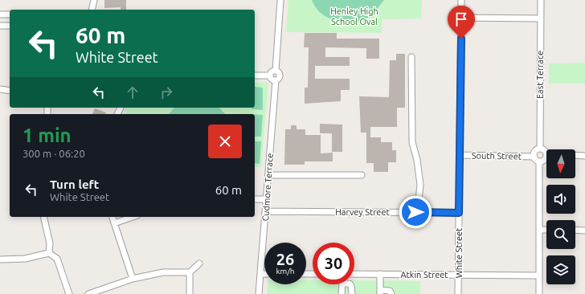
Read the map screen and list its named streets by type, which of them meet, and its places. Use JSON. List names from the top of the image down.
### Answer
{
  "streets": {
    "street": [
      "East Terrace",
      "South Street",
      "Cudmore Terrace",
      "Harvey Street",
      "White Street",
      "Atkin Street"
    ]
  },
  "crossings": [
    ["South Street", "White Street"],
    ["Cudmore Terrace", "Harvey Street"],
    ["Harvey Street", "White Street"],
    ["White Street", "Atkin Street"]
  ],
  "parks": ["Henley High School Oval"],
  "north": "bottom",
  "page": {
    "turn": ["60 m", "White Street"],
    "heading": ["1 min", "300 m · 06:20"],
    "list": [
      {
        "name": "Turn left",
        "note": "White Street",
        "value": "60 m"
      }
    ],
    "speed": "26 km/h",
    "limit": "30"
  }
}
